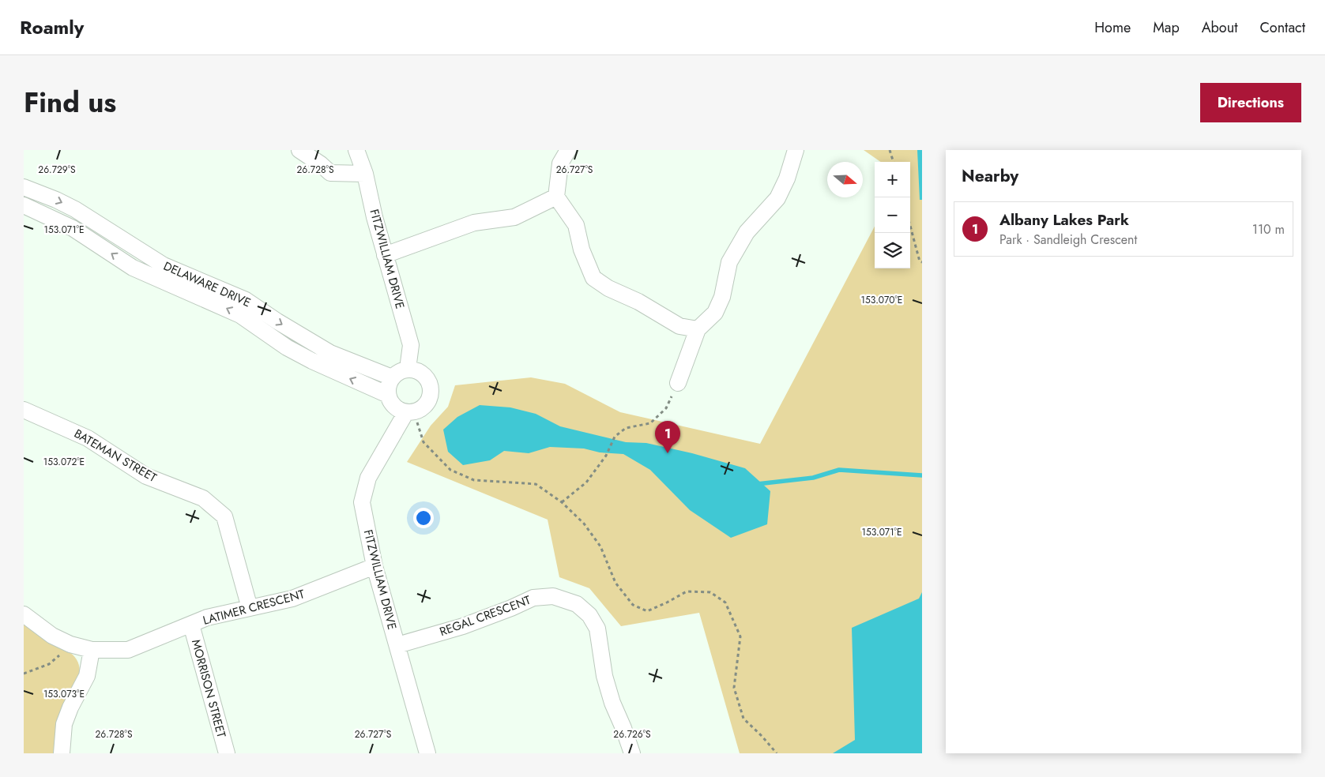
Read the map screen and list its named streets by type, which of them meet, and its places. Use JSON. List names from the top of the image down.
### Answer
{
  "streets": {
    "street": [
      "FITZWILLIAM DRIVE",
      "DELAWARE DRIVE",
      "BATEMAN STREET",
      "LATIMER CRESCENT",
      "REGAL CRESCENT",
      "MORRISON STREET"
    ]
  },
  "crossings": [
    ["FITZWILLIAM DRIVE", "DELAWARE DRIVE"],
    ["FITZWILLIAM DRIVE", "LATIMER CRESCENT"],
    ["FITZWILLIAM DRIVE", "REGAL CRESCENT"],
    ["BATEMAN STREET", "LATIMER CRESCENT"],
    ["LATIMER CRESCENT", "MORRISON STREET"]
  ],
  "north": "right",
  "page": {
    "header": "Roamly",
    "nav": [
      "Home",
      "Map",
      "About",
      "Contact"
    ],
    "title": "Find us",
    "buttons": "Directions",
    "heading": "Nearby",
    "map_buttons": ["+", "−"],
    "list": [
      {
        "mark": "1",
        "name": "Albany Lakes Park",
        "note": "Park · Sandleigh Crescent",
        "value": "110 m"
      }
    ],
    "pins": "1"
  },
  "coordinates": [
    "26.729°S",
    "26.728°S",
    "26.727°S",
    "153.071°E",
    "153.070°E",
    "153.072°E",
    "153.073°E",
    "26.726°S"
  ]
}
